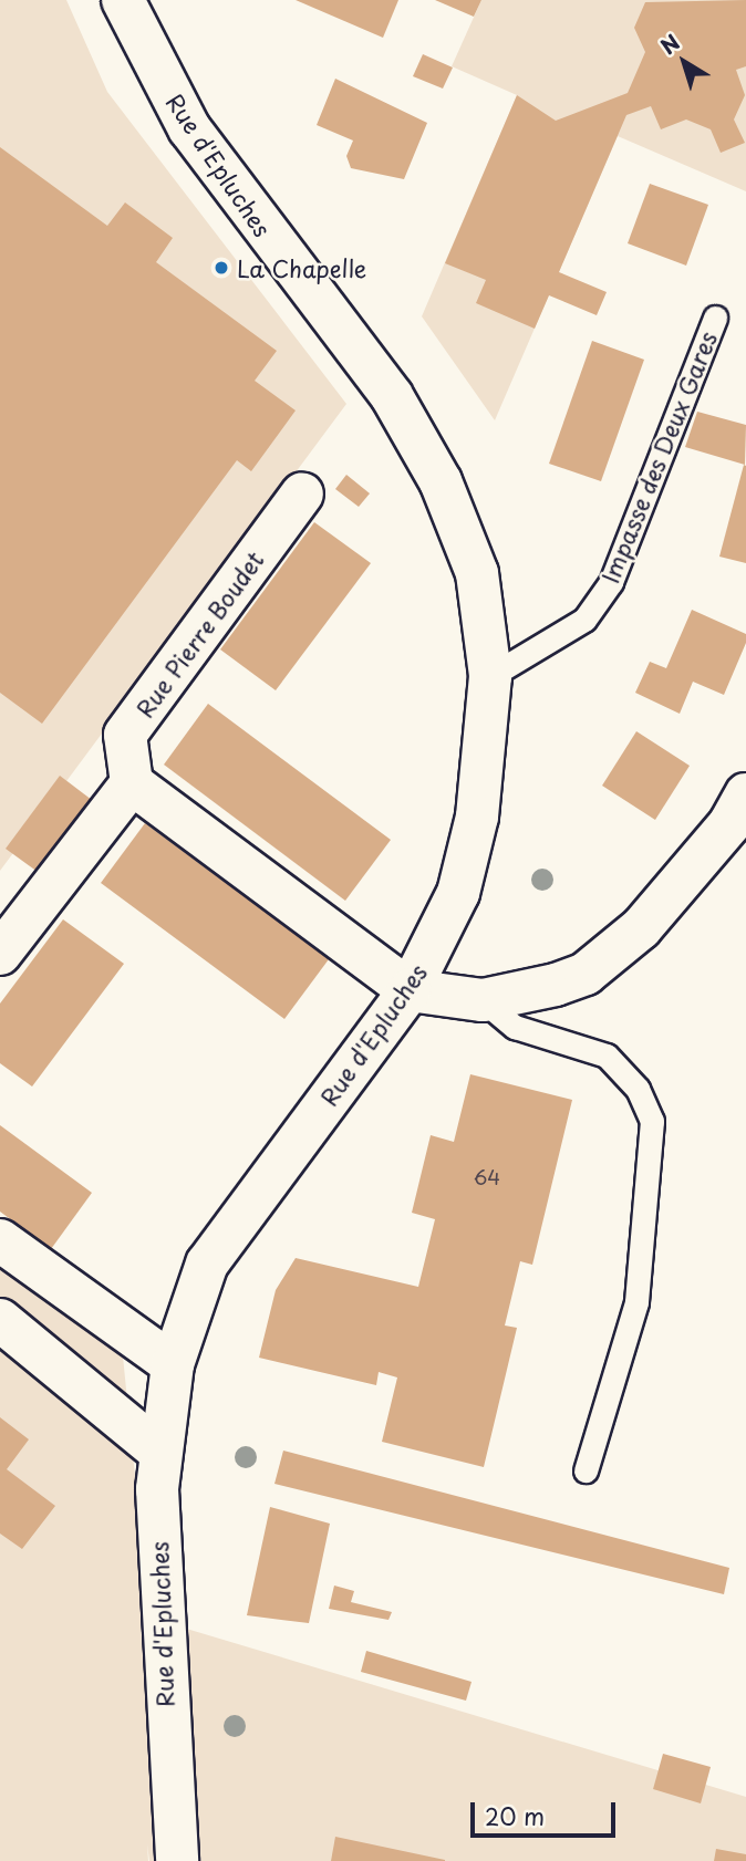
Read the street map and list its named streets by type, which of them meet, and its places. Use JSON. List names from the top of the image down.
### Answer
{
  "streets": {
    "street": ["Rue d'Epluches", "Rue Pierre Boudet"],
    "lane": ["Impasse des Deux Gares"]
  },
  "crossings": [
    ["Rue d'Epluches", "Impasse des Deux Gares"]
  ],
  "places": ["La Chapelle"],
  "house_numbers": ["64"],
  "scale_bar": "20 m",
  "north": "top left"
}
